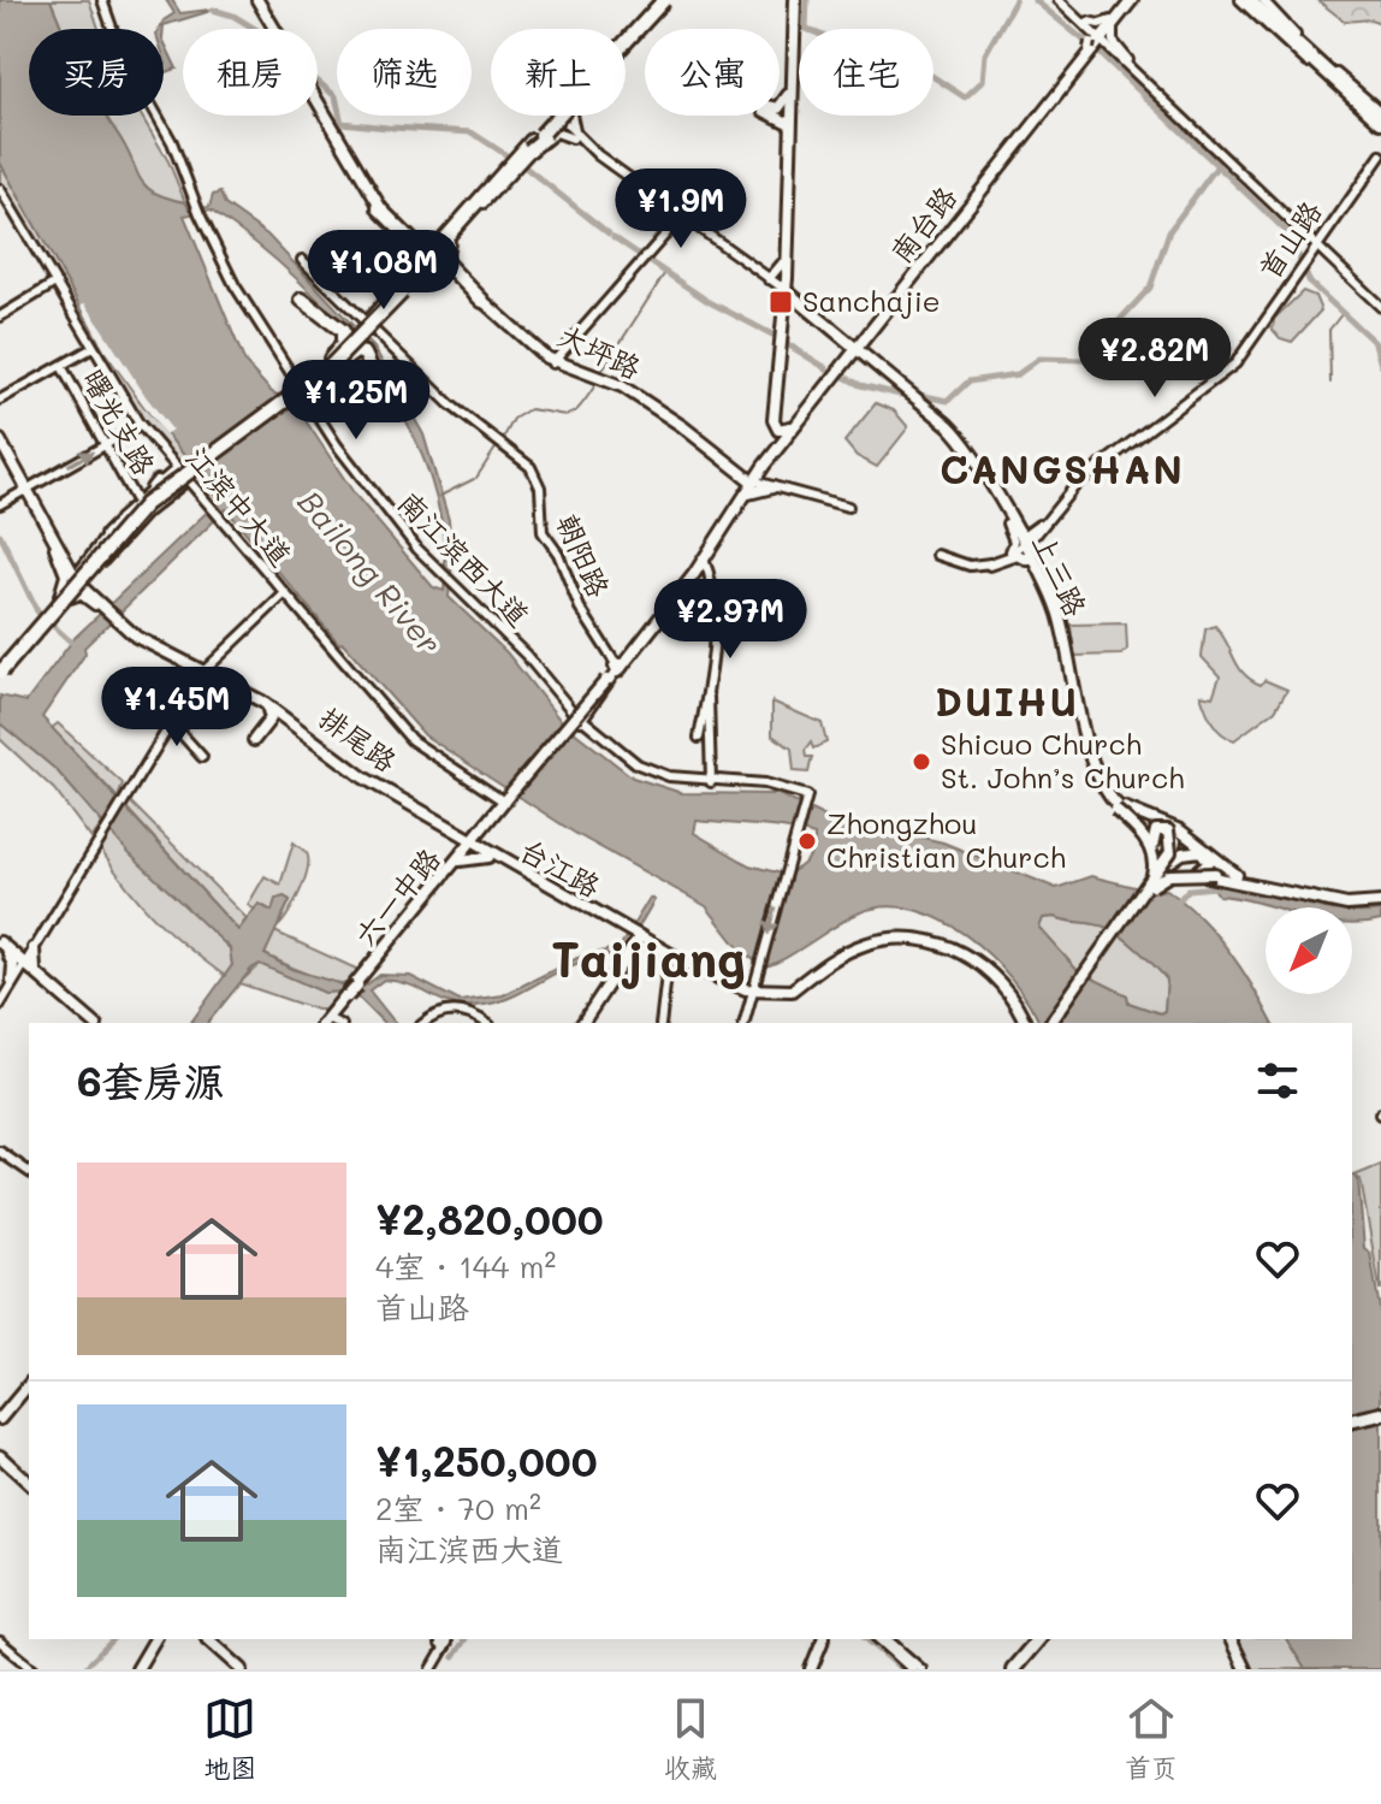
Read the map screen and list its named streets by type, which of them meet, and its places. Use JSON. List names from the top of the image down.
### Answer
{
  "streets": {
    "main road": [
      "南台路",
      "首山路",
      "大坪路",
      "曙光支路",
      "江滨中大道",
      "南江滨西大道",
      "上三路",
      "排尾路",
      "台江路",
      "六一中路"
    ]
  },
  "crossings": [
    ["南台路", "上三路"],
    ["首山路", "上三路"],
    ["江滨中大道", "六一中路"],
    ["排尾路", "台江路"],
    ["排尾路", "六一中路"],
    ["台江路", "六一中路"]
  ],
  "districts": ["CANGSHAN", "DUIHU", "Taijiang"],
  "water": ["Bailong River"],
  "places": {
    "transit": ["Sanchajie"],
    "other": ["Shicuo Church St. John’s Church", "Zhongzhou Christian Church"]
  },
  "north": "bottom left",
  "page": {
    "chip": [
      "买房",
      "租房",
      "筛选",
      "新上",
      "公寓",
      "住宅"
    ],
    "price": [
      "¥1.9M",
      "¥1.08M",
      "¥2.82M",
      "¥1.25M",
      "¥2.97M",
      "¥1.45M"
    ],
    "heading": "6套房源",
    "list": [
      {
        "name": "¥2,820,000",
        "note": "4室 · 144 m² · 首山路"
      },
      {
        "name": "¥1,250,000",
        "note": "2室 · 70 m² · 南江滨西大道"
      }
    ],
    "tabs": ["地图", "收藏", "首页"]
  }
}
